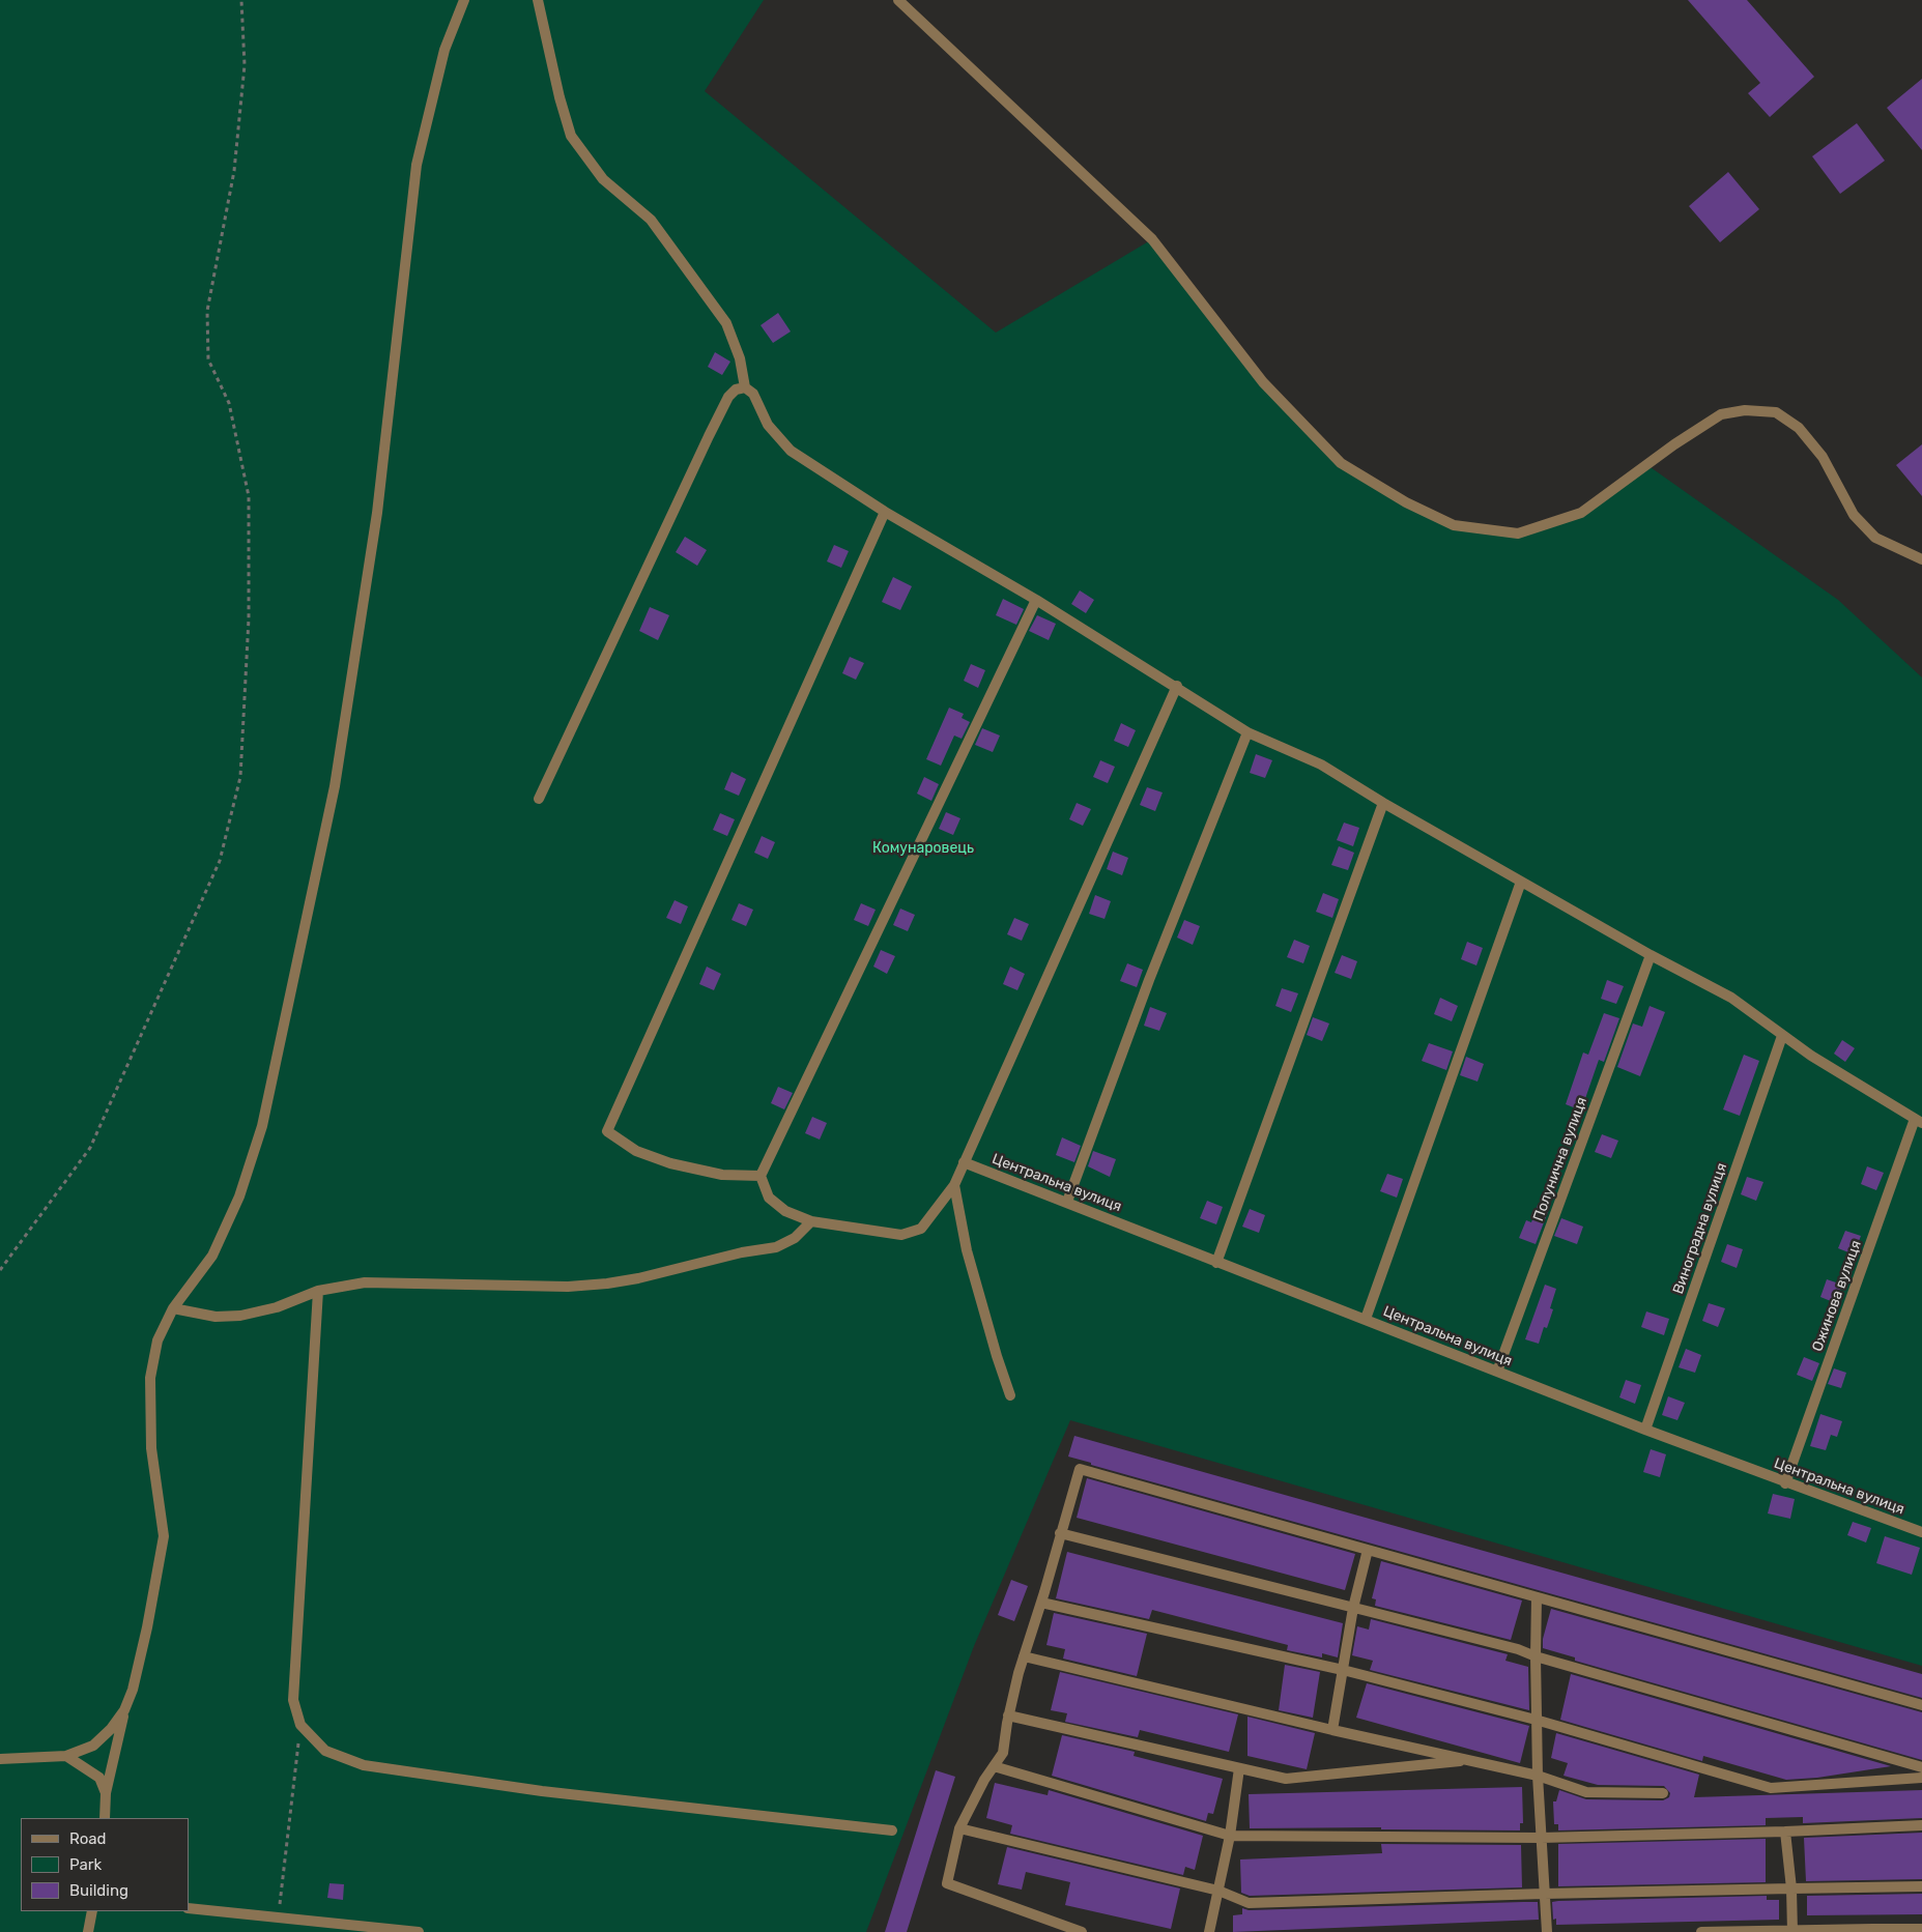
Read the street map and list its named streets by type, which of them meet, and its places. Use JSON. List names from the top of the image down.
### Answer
{
  "streets": {
    "street": [
      "Полунична вулиця",
      "Центральна вулиця",
      "Виноградна вулиця",
      "Ожинова вулиця"
    ]
  },
  "crossings": [
    ["Полунична вулиця", "Центральна вулиця"],
    ["Центральна вулиця", "Виноградна вулиця"],
    ["Центральна вулиця", "Ожинова вулиця"]
  ],
  "parks": ["Комунаровець"],
  "legend": ["Road", "Park", "Building"]
}
